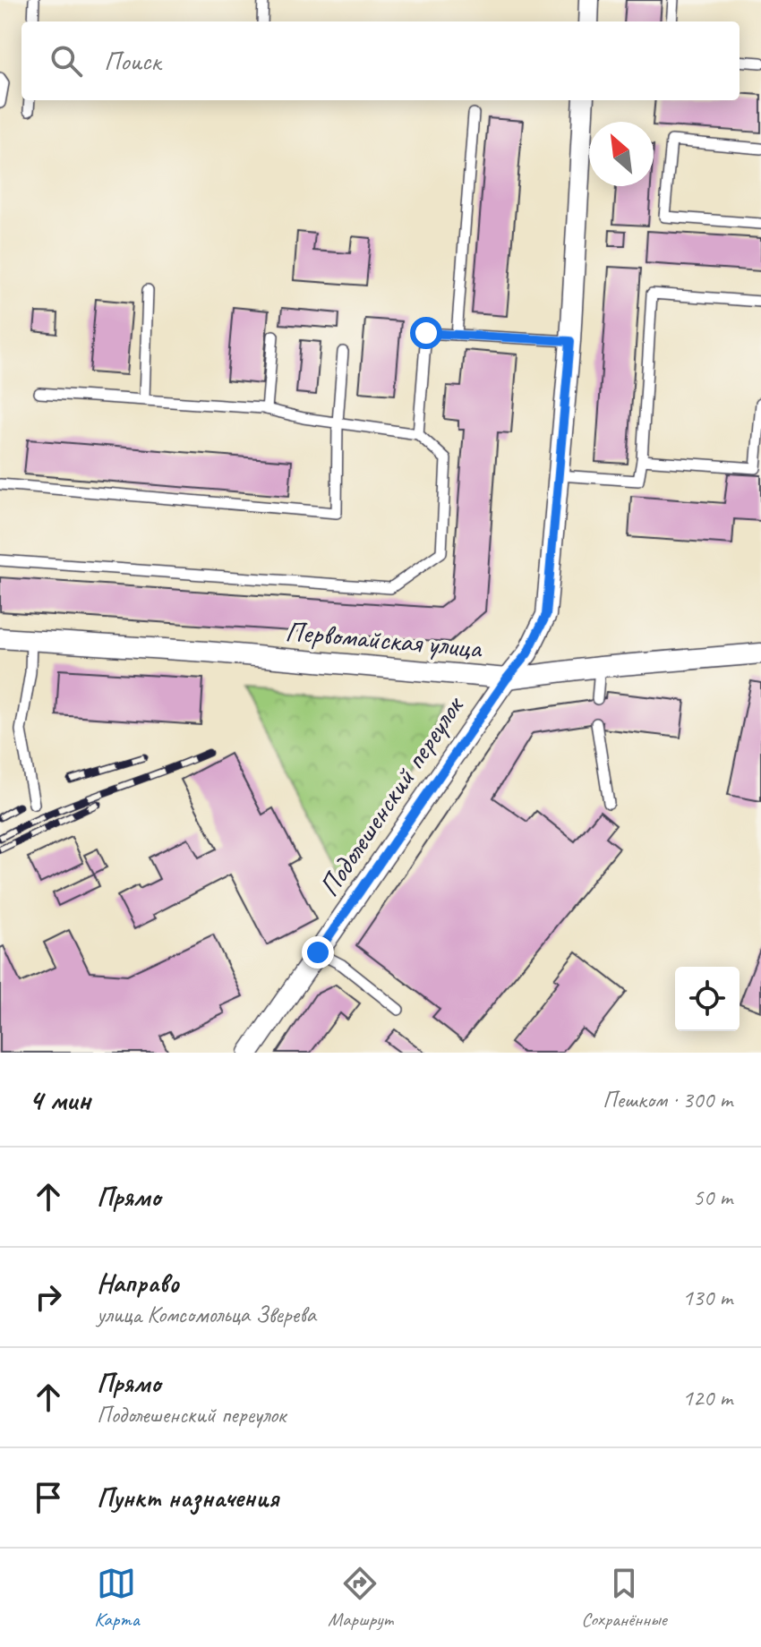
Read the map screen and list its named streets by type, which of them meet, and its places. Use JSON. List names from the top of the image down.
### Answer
{
  "streets": {
    "street": ["Первомайская улица", "Подолешенский переулок"]
  },
  "crossings": [
    ["Первомайская улица", "Подолешенский переулок"]
  ],
  "north": "top left",
  "page": {
    "search": "Поиск",
    "heading": ["4 мин", "Пешком · 300 m"],
    "list": [
      ["Прямо", "50 m"],
      ["Направо", "улица Комсомольца Зверева", "130 m"],
      ["Прямо", "Подолешенский переулок", "120 m"],
      "Пункт назначения"
    ],
    "nav": ["Карта", "Маршрут", "Сохранённые"]
  }
}
